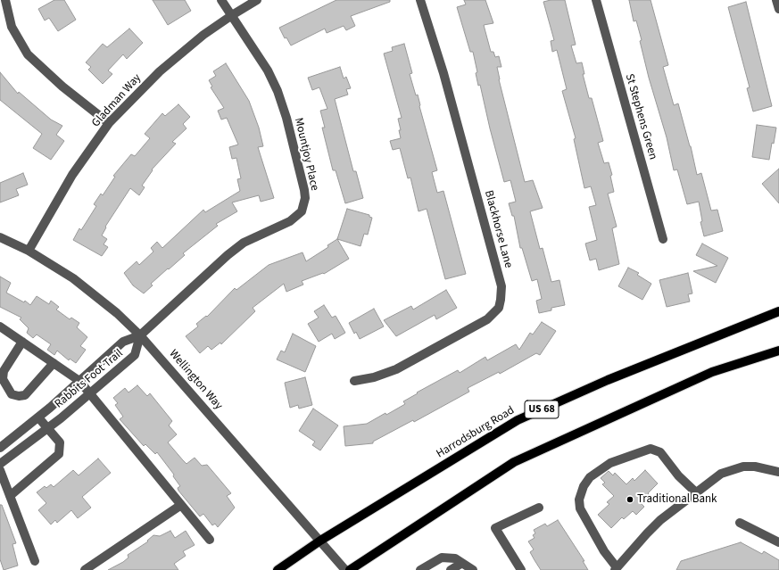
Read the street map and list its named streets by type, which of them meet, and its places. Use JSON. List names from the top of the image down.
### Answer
{
  "streets": {
    "main road": ["US 68", "Harrodsburg Road"],
    "street": [
      "Gladman Way",
      "St Stephens Green",
      "Mountjoy Place",
      "Blackhorse Lane",
      "Rabbits Foot Trail",
      "Wellington Way"
    ]
  },
  "crossings": [
    ["Gladman Way", "Mountjoy Place"],
    ["Gladman Way", "Wellington Way"],
    ["Mountjoy Place", "Rabbits Foot Trail"],
    ["Mountjoy Place", "Wellington Way"],
    ["Rabbits Foot Trail", "Wellington Way"],
    ["Wellington Way", "Harrodsburg Road"]
  ],
  "places": ["Traditional Bank"]
}
